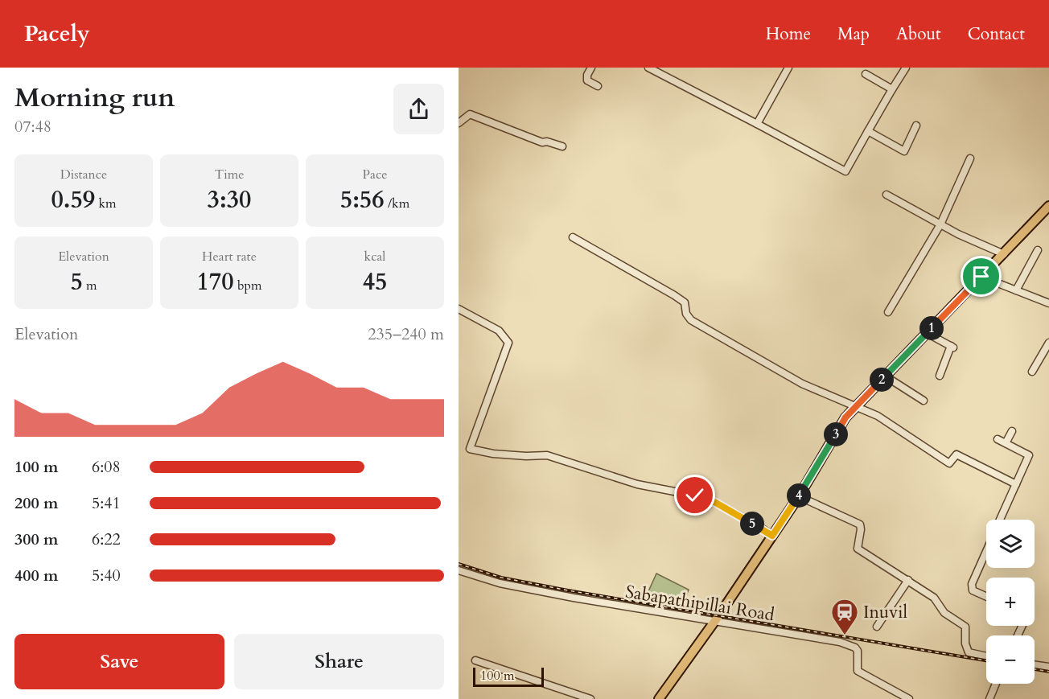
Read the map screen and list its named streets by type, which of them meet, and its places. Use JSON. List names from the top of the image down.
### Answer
{
  "streets": {
    "street": ["Sabapathipillai Road"]
  },
  "places": {
    "station": ["Inuvil"]
  },
  "scale_bar": "100 m",
  "page": {
    "header": "Pacely",
    "nav": [
      "Home",
      "Map",
      "About",
      "Contact"
    ],
    "heading": ["Morning run", "07:48"],
    "stats": [
      ["Distance", "0.59 km"],
      ["Time", "3:30"],
      ["Pace", "5:56 /km"],
      ["Elevation", "5 m"],
      ["Heart rate", "170 bpm"],
      ["kcal", "45"]
    ],
    "chart": ["Elevation", "235–240 m"],
    "pins": [
      "1",
      "2",
      "3",
      "4",
      "5"
    ],
    "list": [
      {
        "name": "100 m",
        "note": "6:08"
      },
      {
        "name": "200 m",
        "note": "5:41"
      },
      {
        "name": "300 m",
        "note": "6:22"
      },
      {
        "name": "400 m",
        "note": "5:40"
      }
    ],
    "map_buttons": ["+", "−"],
    "buttons": ["Save", "Share"],
    "scale": "100 m"
  }
}
